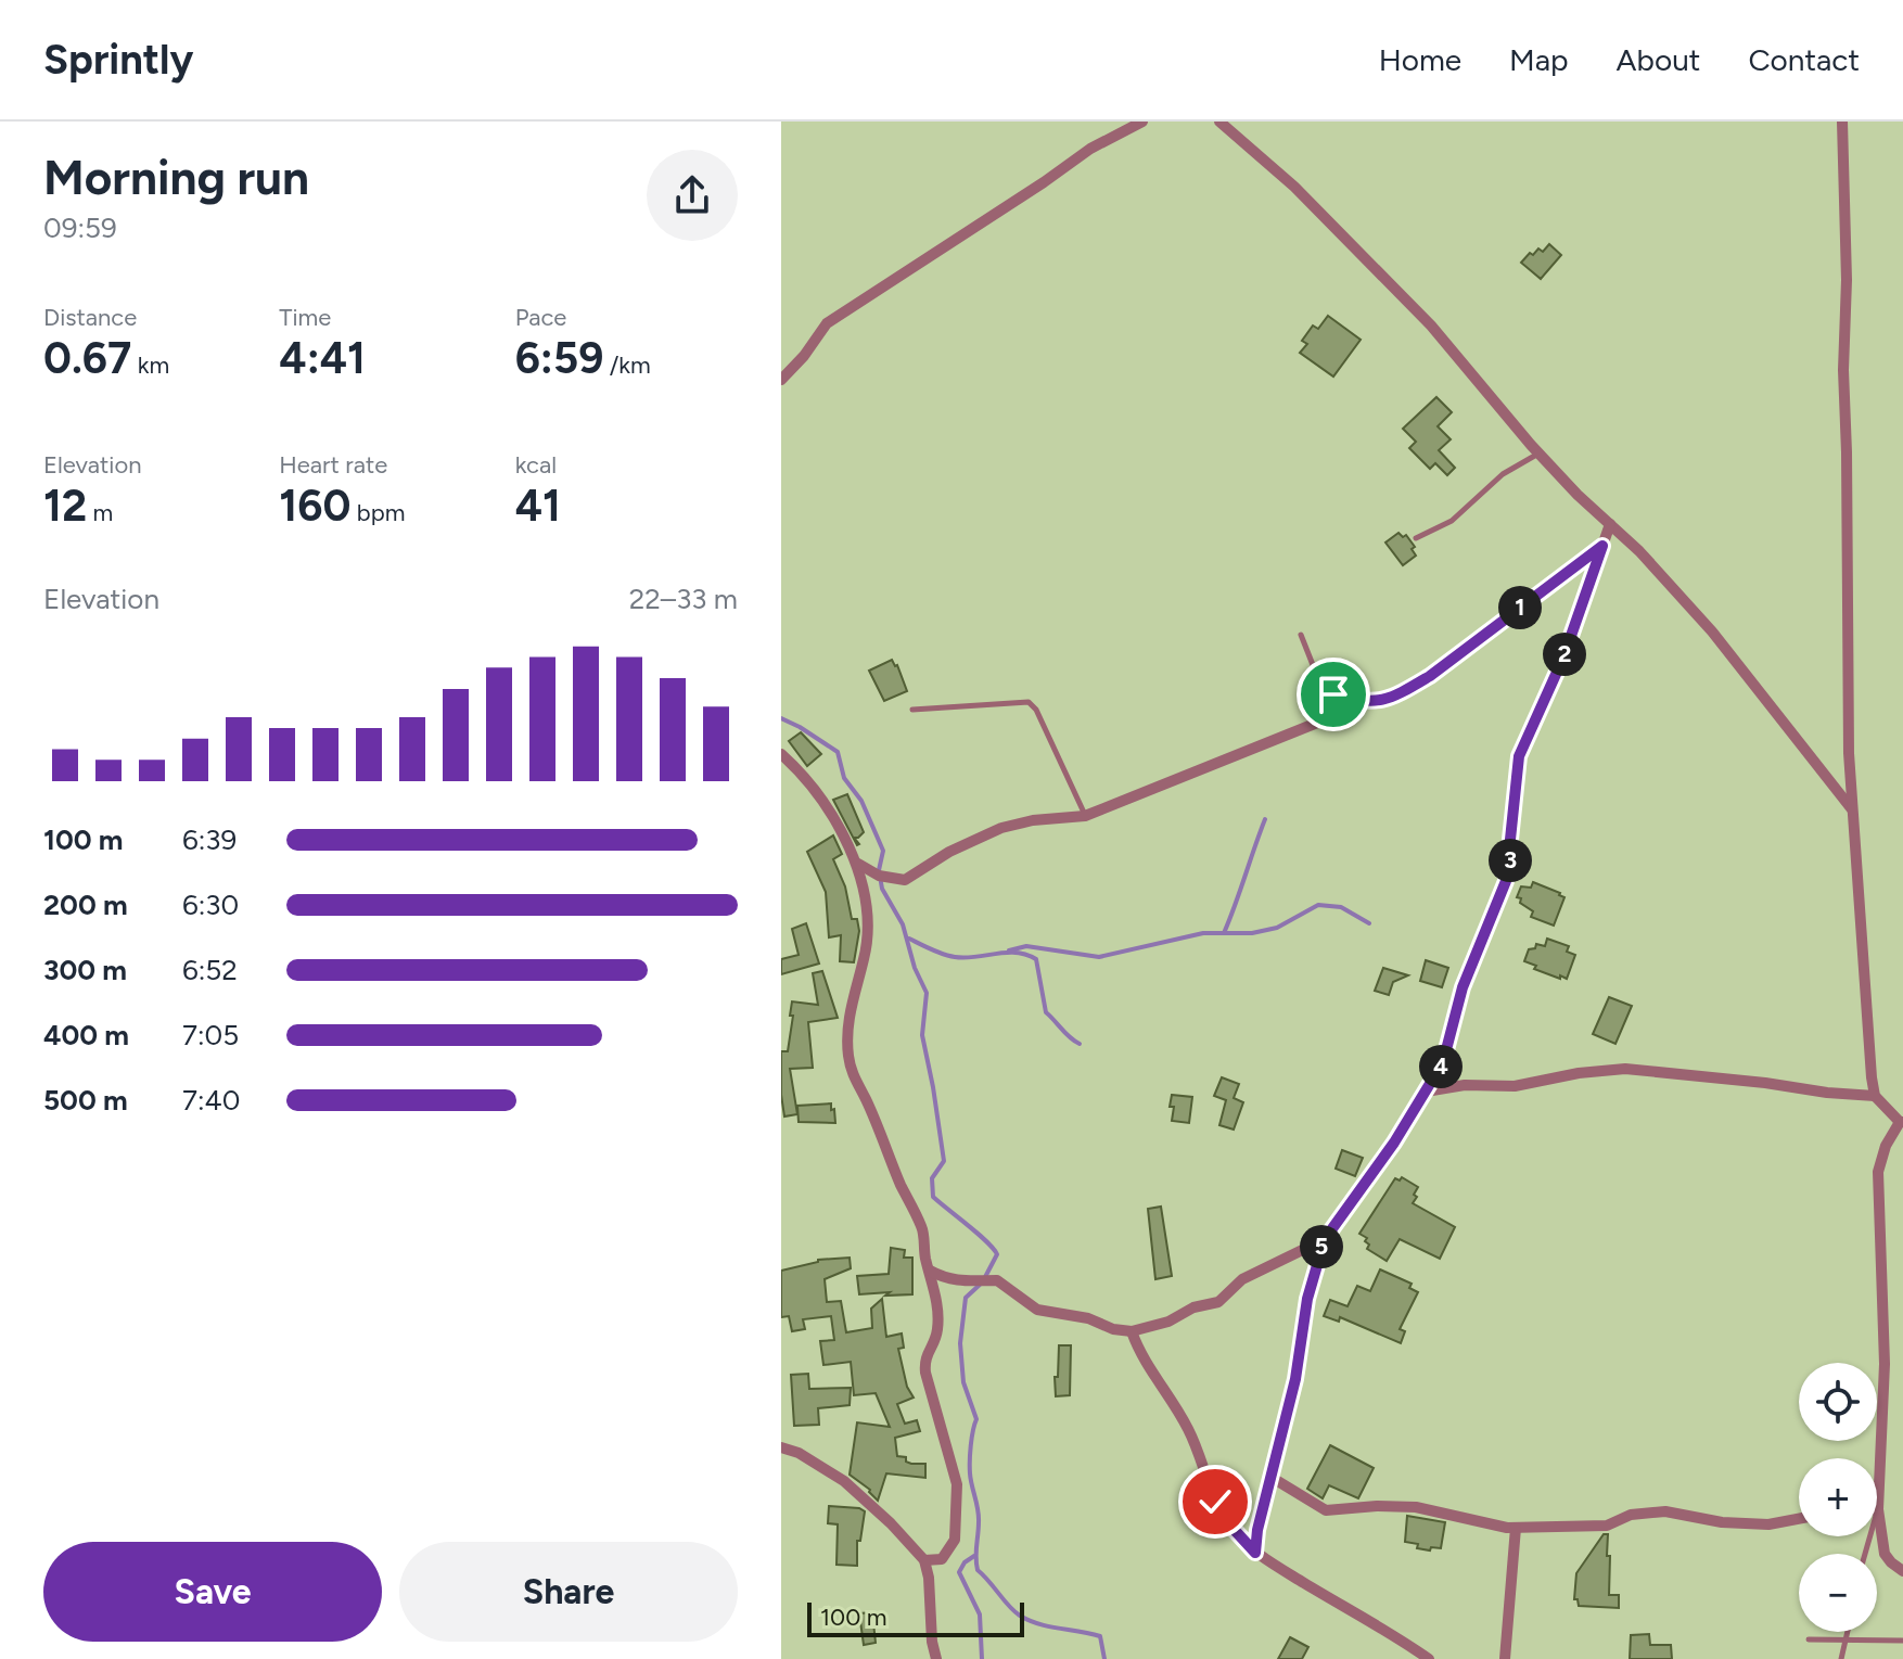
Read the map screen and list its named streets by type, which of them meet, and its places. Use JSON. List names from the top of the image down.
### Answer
{
  "scale_bar": "100 m",
  "page": {
    "header": "Sprintly",
    "nav": [
      "Home",
      "Map",
      "About",
      "Contact"
    ],
    "heading": ["Morning run", "09:59"],
    "stats": [
      ["Distance", "0.67 km"],
      ["Time", "4:41"],
      ["Pace", "6:59 /km"],
      ["Elevation", "12 m"],
      ["Heart rate", "160 bpm"],
      ["kcal", "41"]
    ],
    "chart": ["Elevation", "22–33 m"],
    "pins": [
      "1",
      "2",
      "3",
      "4",
      "5"
    ],
    "list": [
      {
        "name": "100 m",
        "note": "6:39"
      },
      {
        "name": "200 m",
        "note": "6:30"
      },
      {
        "name": "300 m",
        "note": "6:52"
      },
      {
        "name": "400 m",
        "note": "7:05"
      },
      {
        "name": "500 m",
        "note": "7:40"
      }
    ],
    "map_buttons": ["+", "−"],
    "buttons": ["Save", "Share"],
    "scale": "100 m"
  }
}
